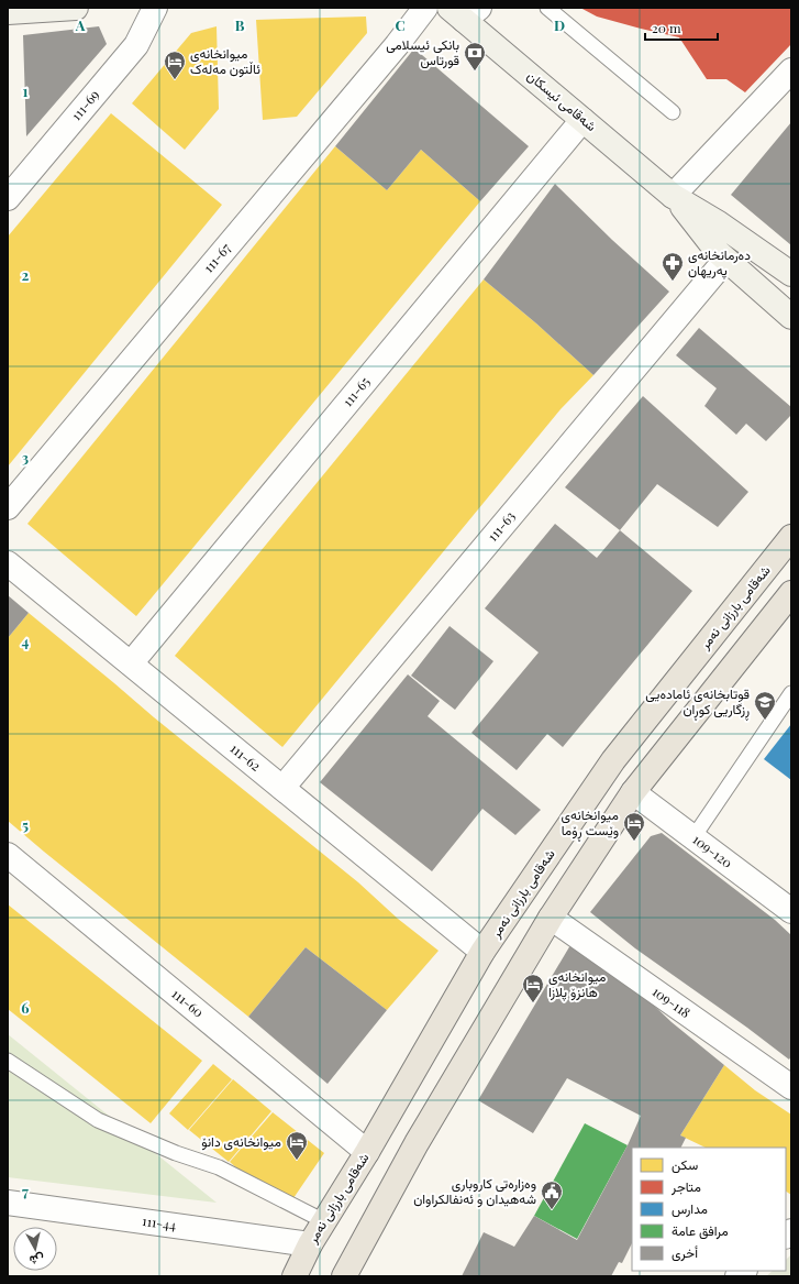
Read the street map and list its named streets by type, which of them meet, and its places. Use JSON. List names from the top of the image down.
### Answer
{
  "streets": {
    "main road": ["شەقامی ئیسکان", "شەقامی بارزانی نەمر"],
    "street": [
      "111-69",
      "111-67",
      "111-65",
      "111-63",
      "111-62",
      "109-120",
      "109-118",
      "111-60",
      "111-44"
    ]
  },
  "crossings": [
    ["شەقامی ئیسکان", "111-65"],
    ["111-65", "111-62"],
    ["111-63", "111-62"],
    ["شەقامی بارزانی نەمر", "111-62"],
    ["شەقامی بارزانی نەمر", "111-60"],
    ["شەقامی بارزانی نەمر", "111-44"]
  ],
  "places": {
    "bank": ["بانکی ئیسلامی قورتاس"],
    "hotel": [
      "میوانخانەی ئاڵتون مەلەک",
      "میوانخانەی وێست ڕۆما",
      "میوانخانەی هانزۆ پلازا",
      "میوانخانەی دانۆ"
    ],
    "pharmacy": ["دەرمانخانەی پەریهان"],
    "school or university": ["قوتابخانەی ئامادەیی ڕزگاریی کوڕان"],
    "public building": ["وەزارەتی کاروباری شەهیدان و ئەنفالکراوان"]
  },
  "legend": [
    "سكن",
    "متاجر",
    "مدارس",
    "مرافق عامة",
    "أخرى"
  ],
  "scale_bar": "20 m",
  "north": "bottom",
  "grid": {
    "columns": [
      "A",
      "B",
      "C",
      "D"
    ],
    "rows": [
      "1",
      "2",
      "3",
      "4",
      "5",
      "6",
      "7"
    ]
  }
}
